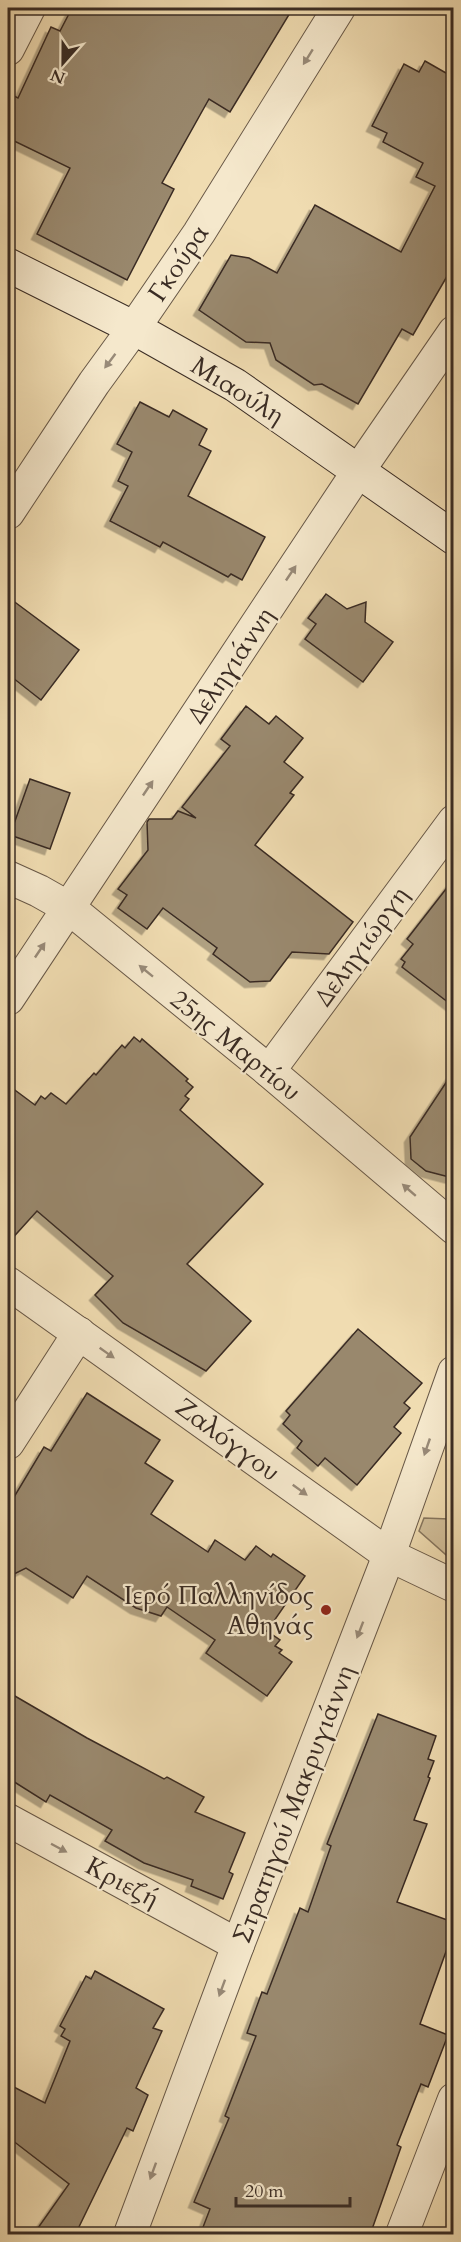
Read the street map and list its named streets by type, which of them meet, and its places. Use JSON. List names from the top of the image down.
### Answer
{
  "streets": {
    "street": [
      "Γκούρα",
      "Μιαούλη",
      "Δεληγιάννη",
      "Δεληγιώργη",
      "25ης Μαρτίου",
      "Ζαλόγγου",
      "Στρατηγού Μακρυγιάννη",
      "Κριεζή"
    ]
  },
  "crossings": [
    ["Γκούρα", "Μιαούλη"],
    ["Μιαούλη", "Δεληγιάννη"],
    ["Δεληγιάννη", "25ης Μαρτίου"],
    ["Δεληγιώργη", "25ης Μαρτίου"],
    ["Ζαλόγγου", "Στρατηγού Μακρυγιάννη"],
    ["Στρατηγού Μακρυγιάννη", "Κριεζή"]
  ],
  "one_way": [
    "Γκούρα",
    "Δεληγιάννη",
    "25ης Μαρτίου",
    "Ζαλόγγου",
    "Στρατηγού Μακρυγιάννη",
    "Κριεζή"
  ],
  "places": ["Ιερό Παλληνίδος Αθηνάς"],
  "scale_bar": "20 m",
  "north": "bottom"
}
